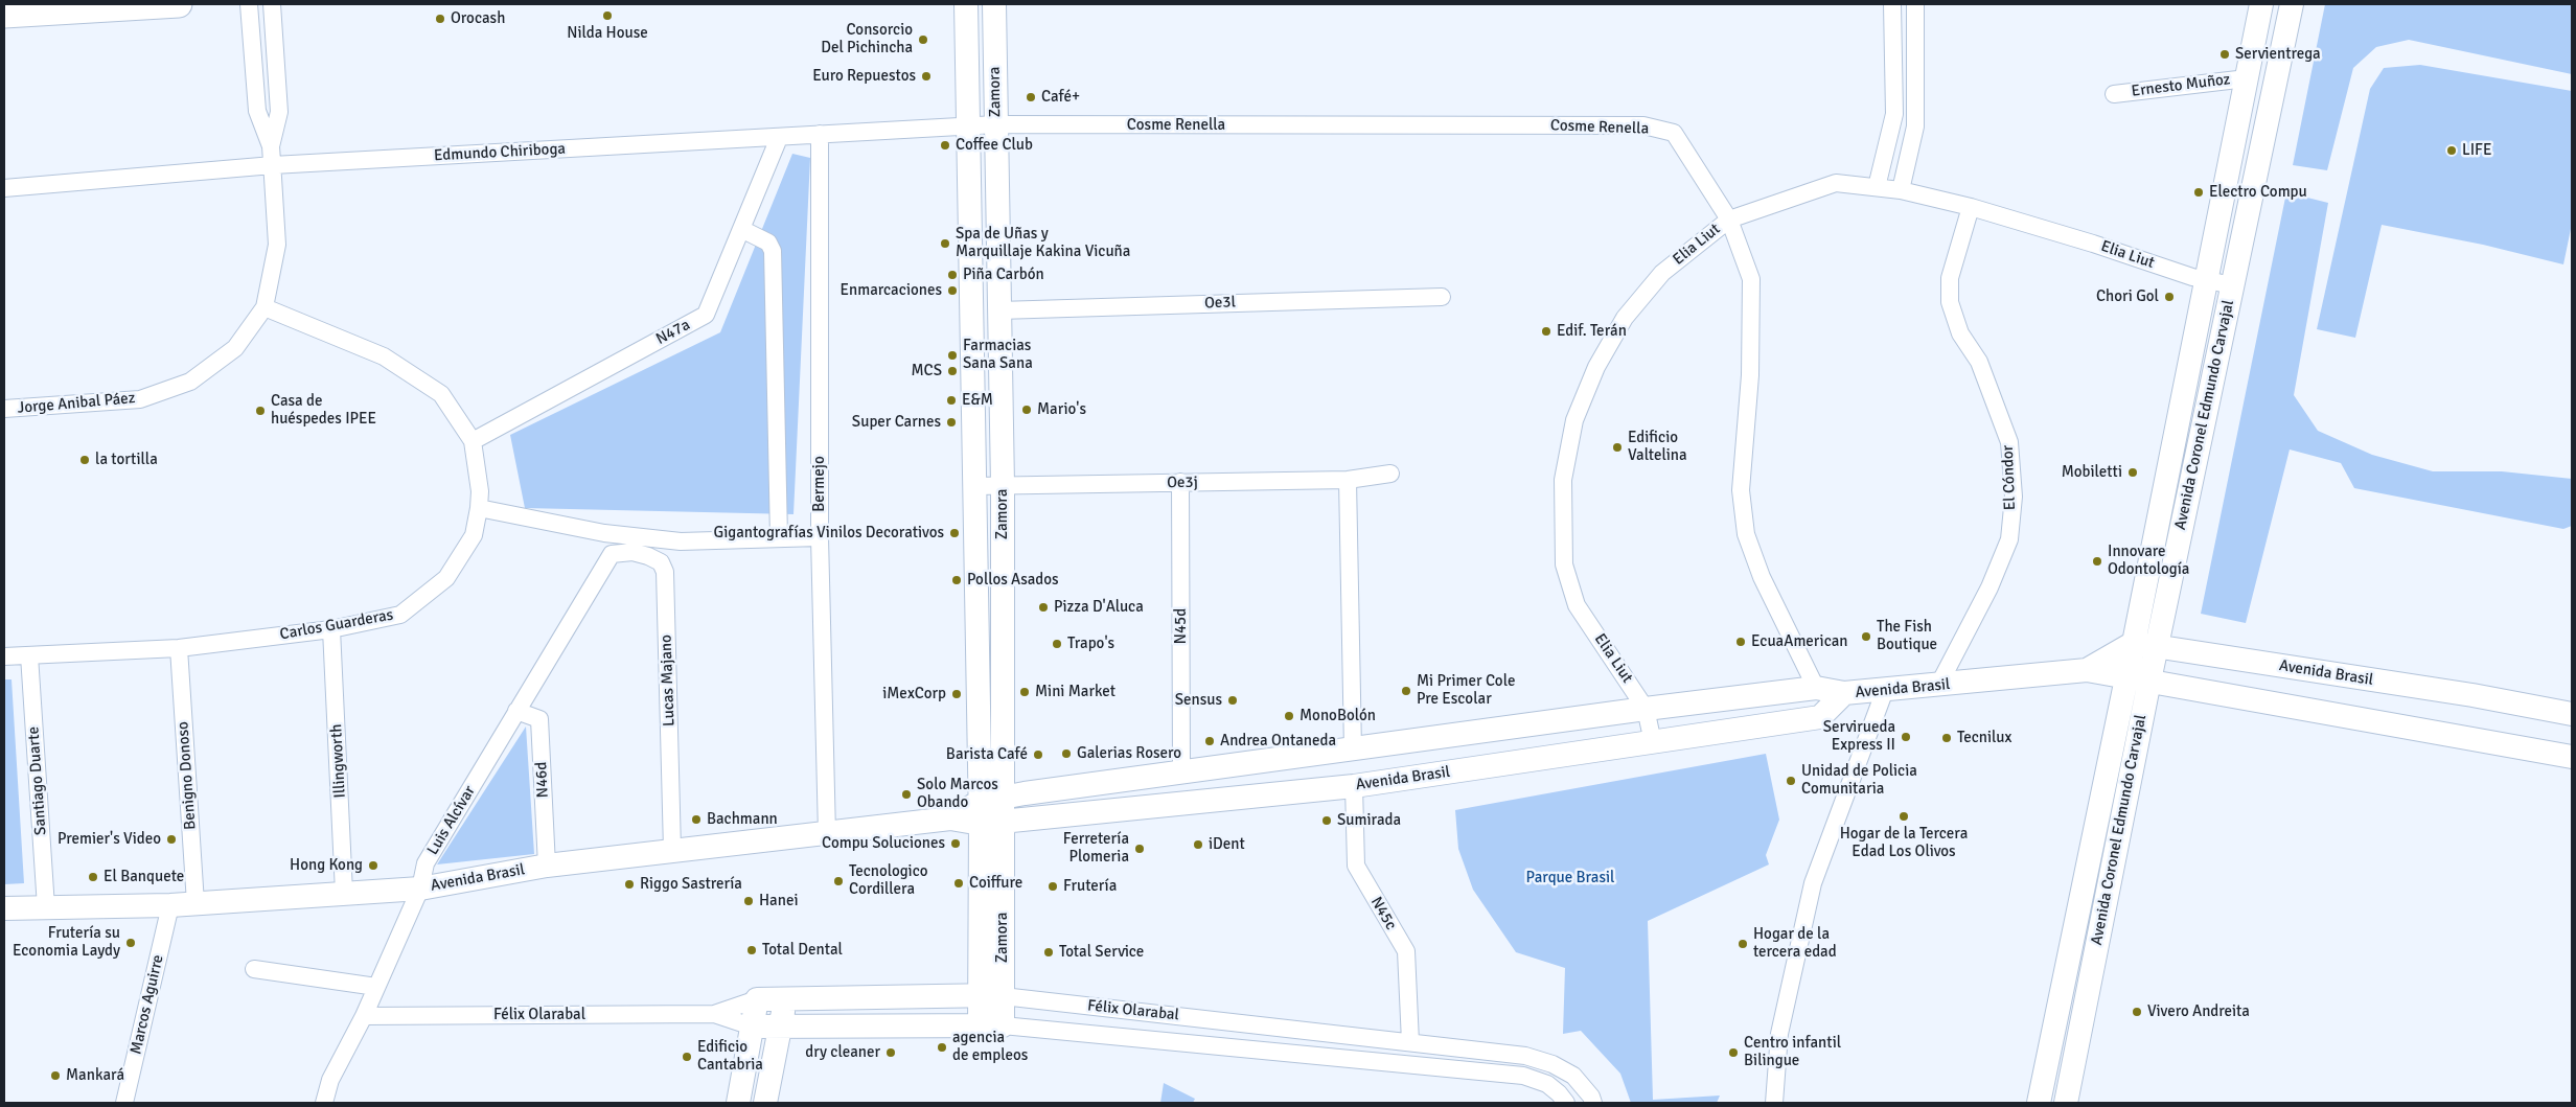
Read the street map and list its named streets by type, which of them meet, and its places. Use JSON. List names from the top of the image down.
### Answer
{
  "streets": {
    "street": [
      "Ernesto Muñoz",
      "Zamora",
      "Cosme Renella",
      "Edmundo Chiriboga",
      "Elia Liut",
      "Oe3l",
      "N47a",
      "Jorge Anibal Páez",
      "Avenida Coronel Edmundo Carvajal",
      "El Cóndor",
      "Oe3j",
      "Bermejo",
      "Carlos Guarderas",
      "N45d",
      "Avenida Brasil",
      "Lucas Majano",
      "Illingworth",
      "Benigno Donoso",
      "N46d",
      "Santiago Duarte",
      "Luis Alcívar",
      "N45c",
      "Marcos Aguirre",
      "Félix Olarabal"
    ]
  },
  "crossings": [
    ["Ernesto Muñoz", "Avenida Coronel Edmundo Carvajal"],
    ["Zamora", "Cosme Renella"],
    ["Zamora", "Edmundo Chiriboga"],
    ["Zamora", "Oe3l"],
    ["Zamora", "Oe3j"],
    ["Zamora", "Avenida Brasil"],
    ["Zamora", "Félix Olarabal"],
    ["Cosme Renella", "Edmundo Chiriboga"],
    ["Cosme Renella", "Elia Liut"],
    ["Cosme Renella", "Avenida Brasil"],
    ["Edmundo Chiriboga", "N47a"],
    ["Edmundo Chiriboga", "Jorge Anibal Páez"],
    ["Edmundo Chiriboga", "Bermejo"],
    ["Elia Liut", "Avenida Coronel Edmundo Carvajal"],
    ["Elia Liut", "El Cóndor"],
    ["Elia Liut", "Avenida Brasil"],
    ["N47a", "Carlos Guarderas"],
    ["Jorge Anibal Páez", "Carlos Guarderas"],
    ["Avenida Coronel Edmundo Carvajal", "Avenida Brasil"],
    ["El Cóndor", "Avenida Brasil"],
    ["Oe3j", "N45d"],
    ["Bermejo", "Avenida Brasil"],
    ["Carlos Guarderas", "Illingworth"],
    ["Carlos Guarderas", "Benigno Donoso"],
    ["Carlos Guarderas", "Santiago Duarte"],
    ["N45d", "Avenida Brasil"],
    ["Avenida Brasil", "Lucas Majano"],
    ["Avenida Brasil", "Illingworth"],
    ["Avenida Brasil", "Benigno Donoso"],
    ["Avenida Brasil", "N46d"],
    ["Avenida Brasil", "Santiago Duarte"],
    ["Avenida Brasil", "Luis Alcívar"],
    ["Avenida Brasil", "N45c"],
    ["Avenida Brasil", "Marcos Aguirre"],
    ["Lucas Majano", "Luis Alcívar"],
    ["N46d", "Luis Alcívar"],
    ["Luis Alcívar", "Félix Olarabal"],
    ["N45c", "Félix Olarabal"]
  ],
  "parks": ["Parque Brasil"],
  "places": [
    "Nilda House",
    "Orocash",
    "Consorcio Del Pichincha",
    "Servientrega",
    "Euro Repuestos",
    "Café+",
    "Coffee Club",
    "LIFE",
    "Electro Compu",
    "Spa de Uñas y Marquillaje Kakina Vicuña",
    "Piña Carbón",
    "Enmarcaciones",
    "Chori Gol",
    "Edif. Terán",
    "Farmacias Sana Sana",
    "MCS",
    "E&M",
    "Mario's",
    "Casa de huéspedes IPEE",
    "Super Carnes",
    "Edificio Valtelina",
    "la tortilla",
    "Mobiletti",
    "Gigantografías Vinilos Decorativos",
    "Innovare Odontología",
    "Pollos Asados",
    "Pizza D'Aluca",
    "The Fish Boutique",
    "EcuaAmerican",
    "Trapo's",
    "Mi Primer Cole Pre Escolar",
    "Mini Market",
    "iMexCorp",
    "Sensus",
    "MonoBolón",
    "Servirueda Express II",
    "Tecnilux",
    "Andrea Ontaneda",
    "Galerias Rosero",
    "Barista Café",
    "Unidad de Policia Comunitaria",
    "Solo Marcos Obando",
    "Hogar de la Tercera Edad Los Olivos",
    "Bachmann",
    "Sumirada",
    "Premier's Video",
    "Compu Soluciones",
    "iDent",
    "Ferretería Plomeria",
    "Hong Kong",
    "El Banquete",
    "Tecnologico Cordillera",
    "Coiffure",
    "Riggo Sastrería",
    "Frutería",
    "Hanei",
    "Frutería su Economia Laydy",
    "Hogar de la tercera edad",
    "Total Dental",
    "Total Service",
    "Vivero Andreita",
    "agencia de empleos",
    "dry cleaner",
    "Centro infantil Bilingue",
    "Edificio Cantabria",
    "Mankará"
  ]
}
